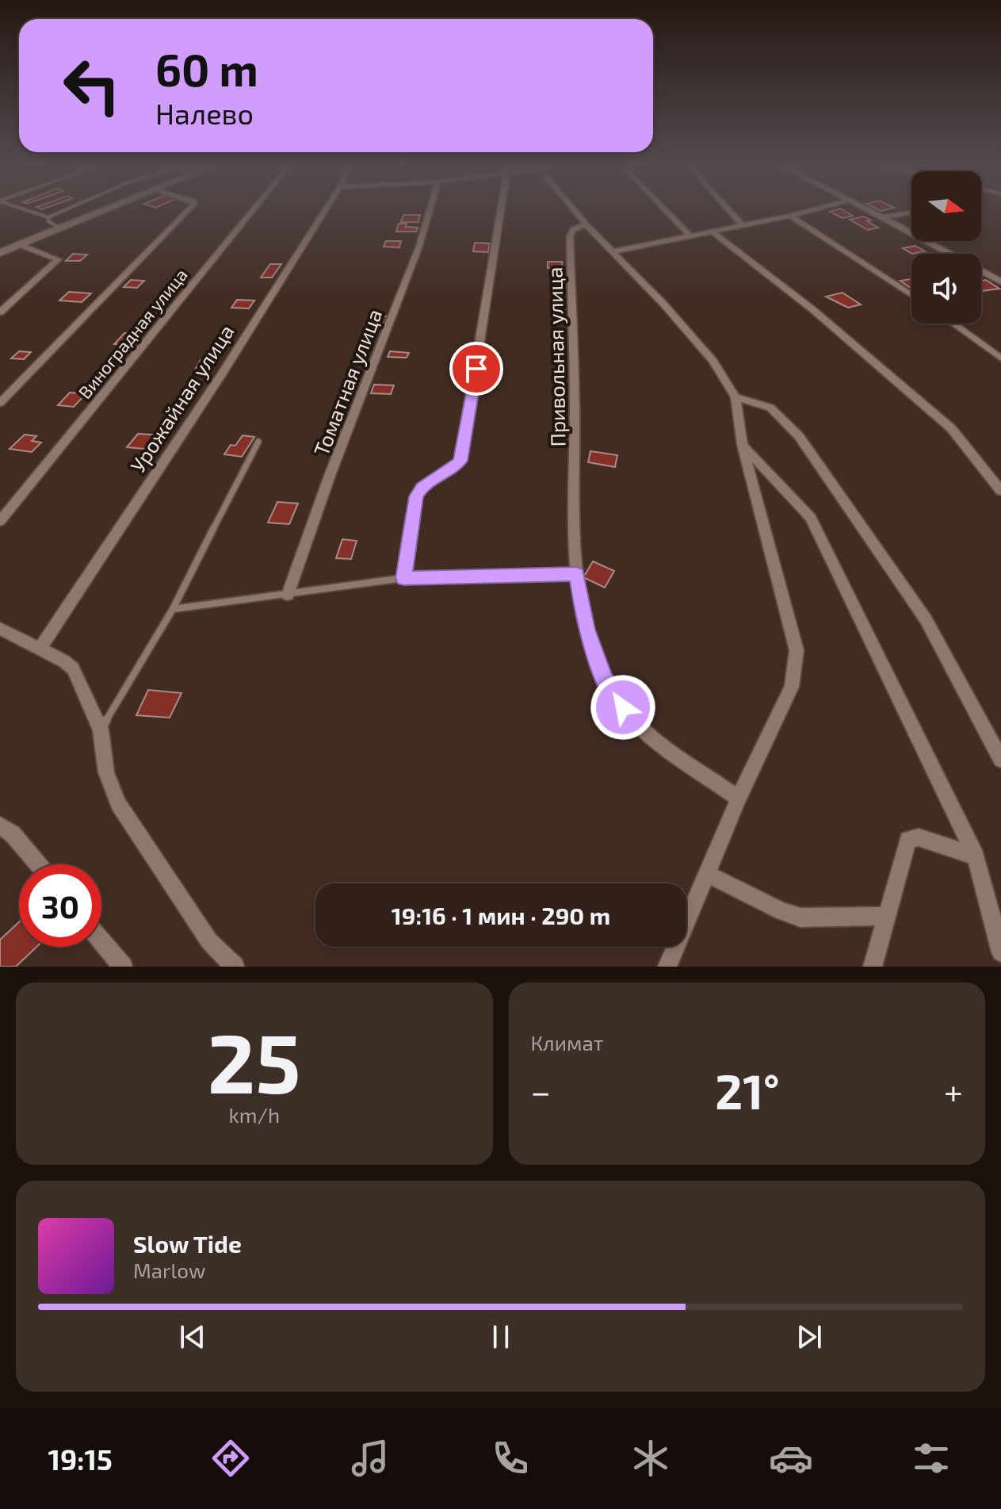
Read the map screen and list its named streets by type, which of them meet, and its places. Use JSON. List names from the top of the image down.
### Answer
{
  "streets": {
    "street": [
      "Виноградная улица",
      "Привольная улица",
      "Томатная улица",
      "Урожайная улица"
    ]
  },
  "north": "right",
  "page": {
    "turn": ["60 m", "Налево"],
    "limit": "30",
    "trip": "19:16 · 1 мин · 290 m",
    "tile": [
      ["25", "km/h"],
      "Климат"
    ],
    "heat": ["−", "21°", "+"],
    "song": ["Slow Tide", "Marlow"],
    "tabs": "19:15"
  }
}
